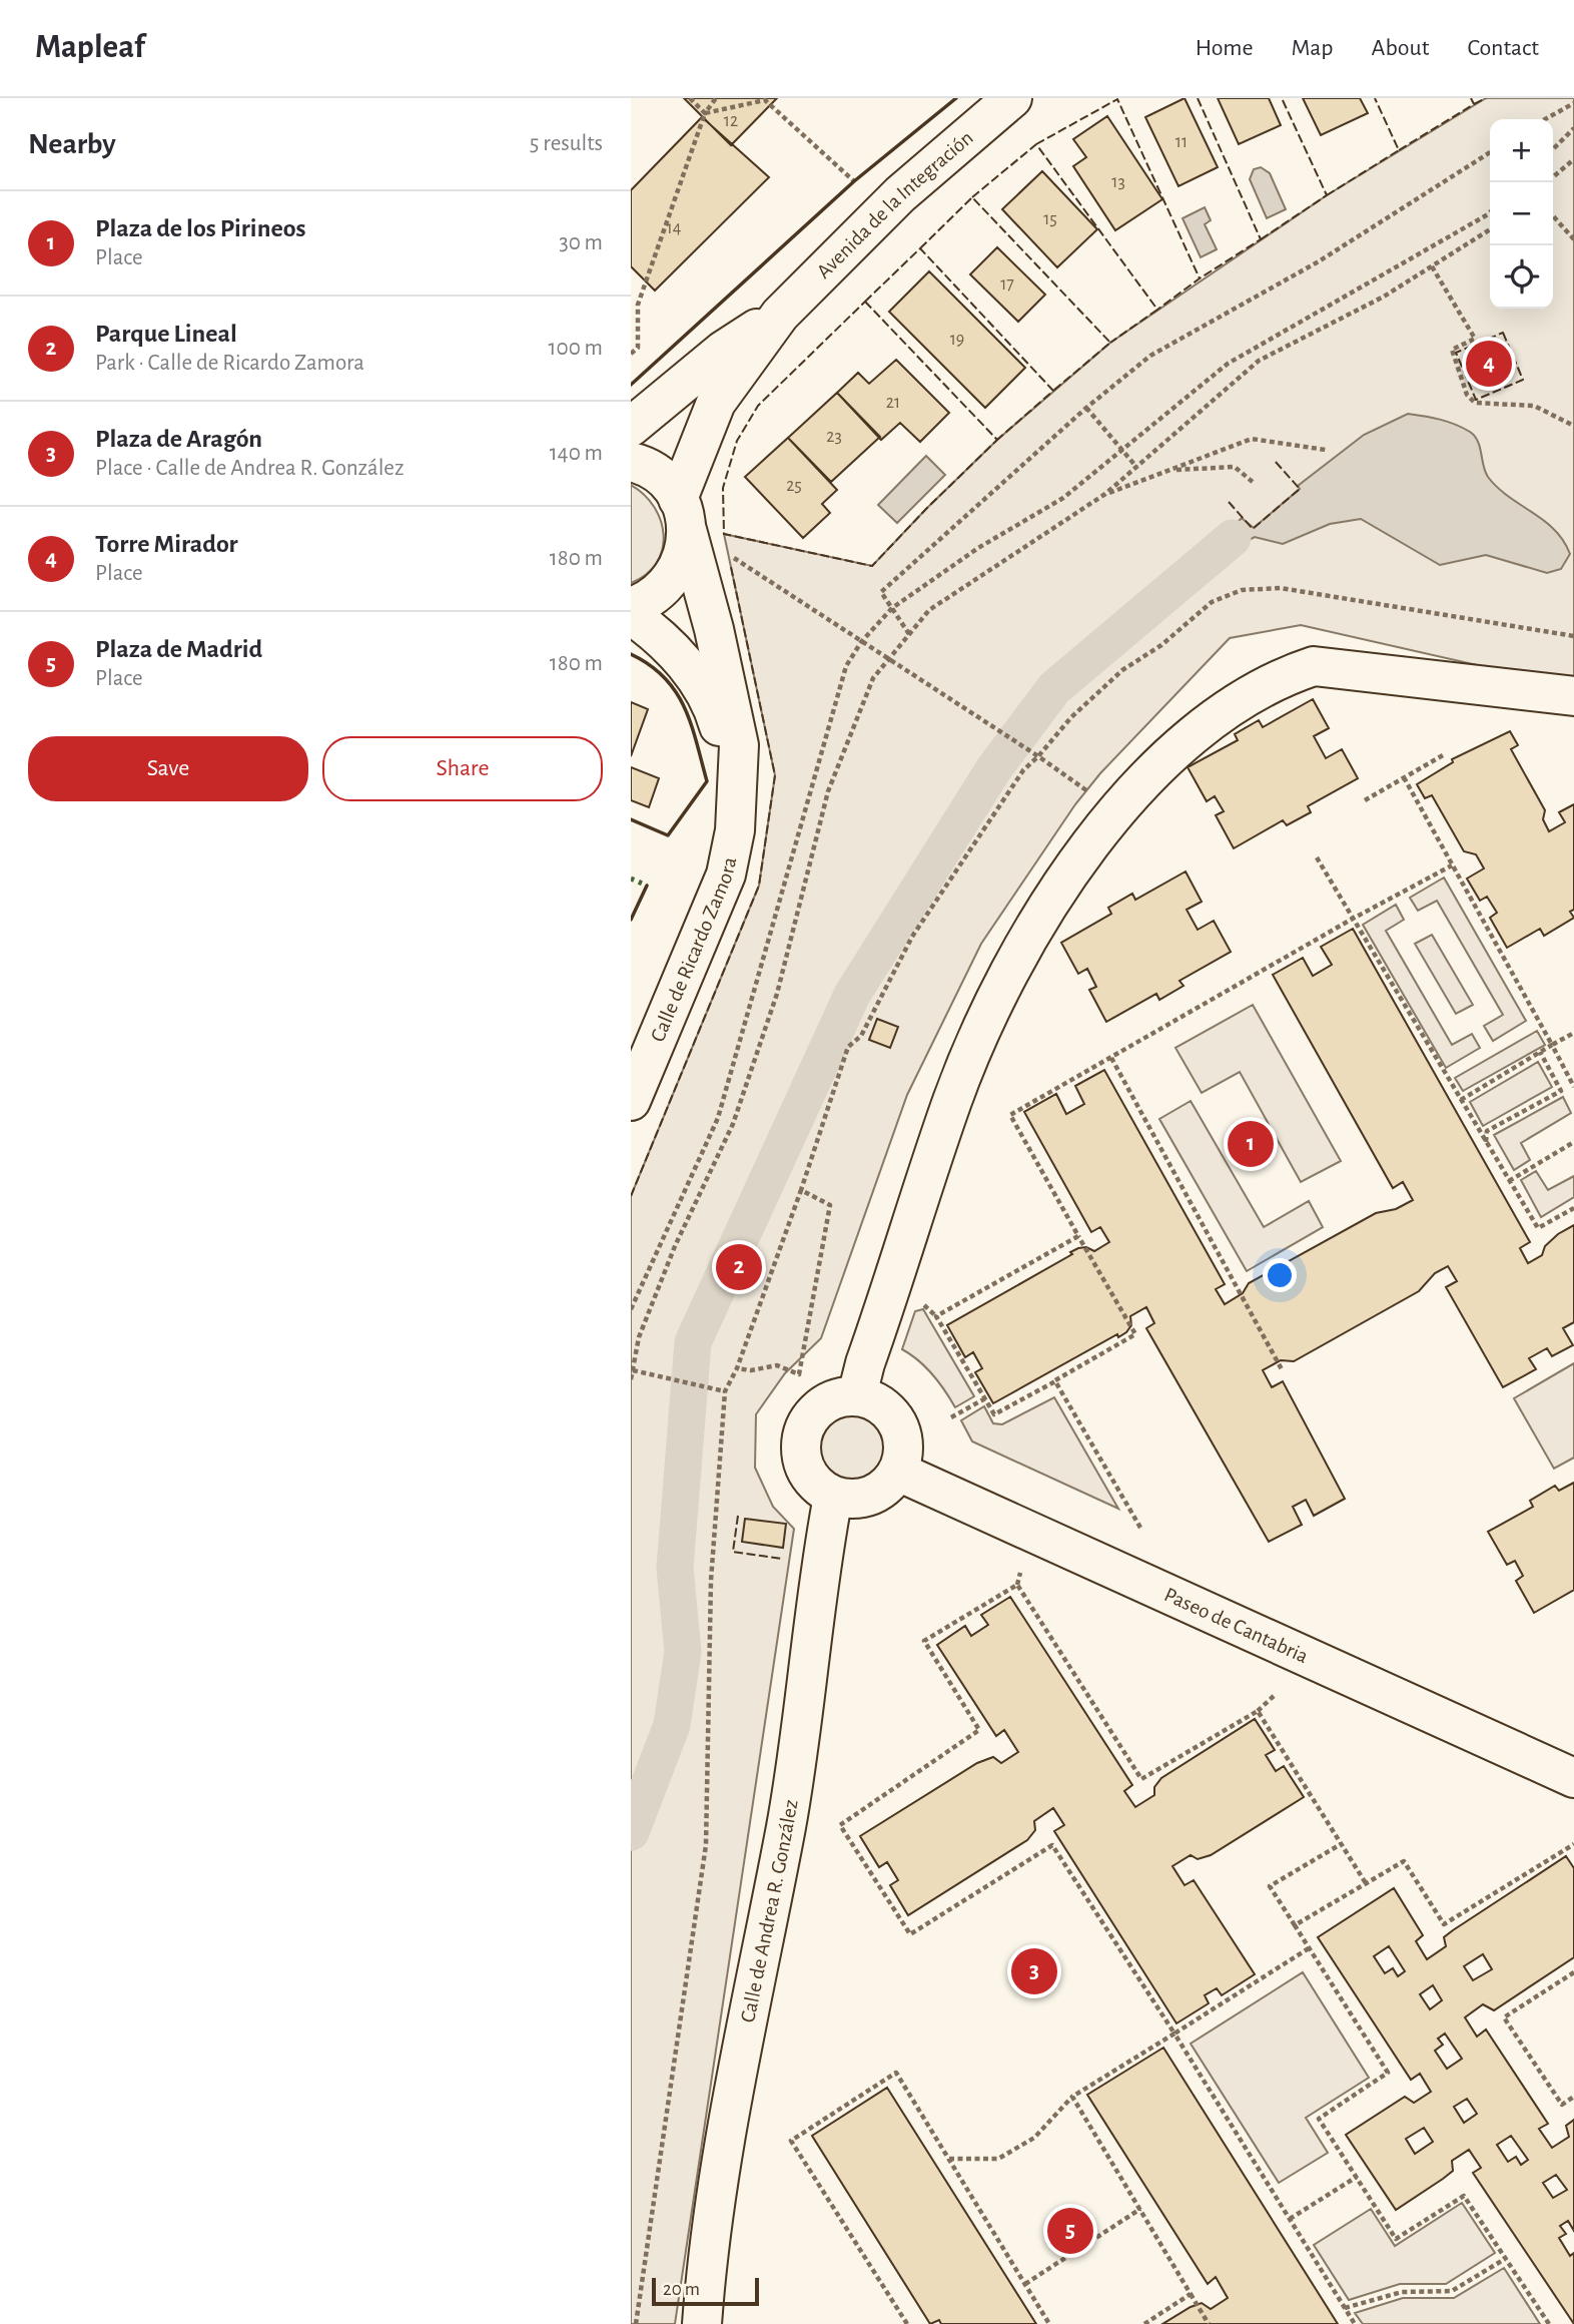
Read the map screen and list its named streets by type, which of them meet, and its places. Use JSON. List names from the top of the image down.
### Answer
{
  "streets": {
    "street": [
      "Avenida de la Integración",
      "Calle de Ricardo Zamora",
      "Paseo de Cantabria",
      "Calle de Andrea R. González"
    ]
  },
  "crossings": [
    ["Avenida de la Integración", "Calle de Ricardo Zamora"],
    ["Paseo de Cantabria", "Calle de Andrea R. González"]
  ],
  "house_numbers": [
    "12",
    "11",
    "13",
    "15",
    "14",
    "17",
    "19",
    "21",
    "23",
    "25"
  ],
  "scale_bar": "20 m",
  "page": {
    "header": "Mapleaf",
    "nav": [
      "Home",
      "Map",
      "About",
      "Contact"
    ],
    "heading": ["Nearby", "5 results"],
    "map_buttons": ["+", "−"],
    "list": [
      {
        "mark": "1",
        "name": "Plaza de los Pirineos",
        "note": "Place",
        "value": "30 m"
      },
      {
        "mark": "2",
        "name": "Parque Lineal",
        "note": "Park · Calle de Ricardo Zamora",
        "value": "100 m"
      },
      {
        "mark": "3",
        "name": "Plaza de Aragón",
        "note": "Place · Calle de Andrea R. González",
        "value": "140 m"
      },
      {
        "mark": "4",
        "name": "Torre Mirador",
        "note": "Place",
        "value": "180 m"
      },
      {
        "mark": "5",
        "name": "Plaza de Madrid",
        "note": "Place",
        "value": "180 m"
      }
    ],
    "pins": [
      "4",
      "1",
      "2",
      "3",
      "5"
    ],
    "buttons": ["Save", "Share"],
    "scale": "20 m"
  }
}
